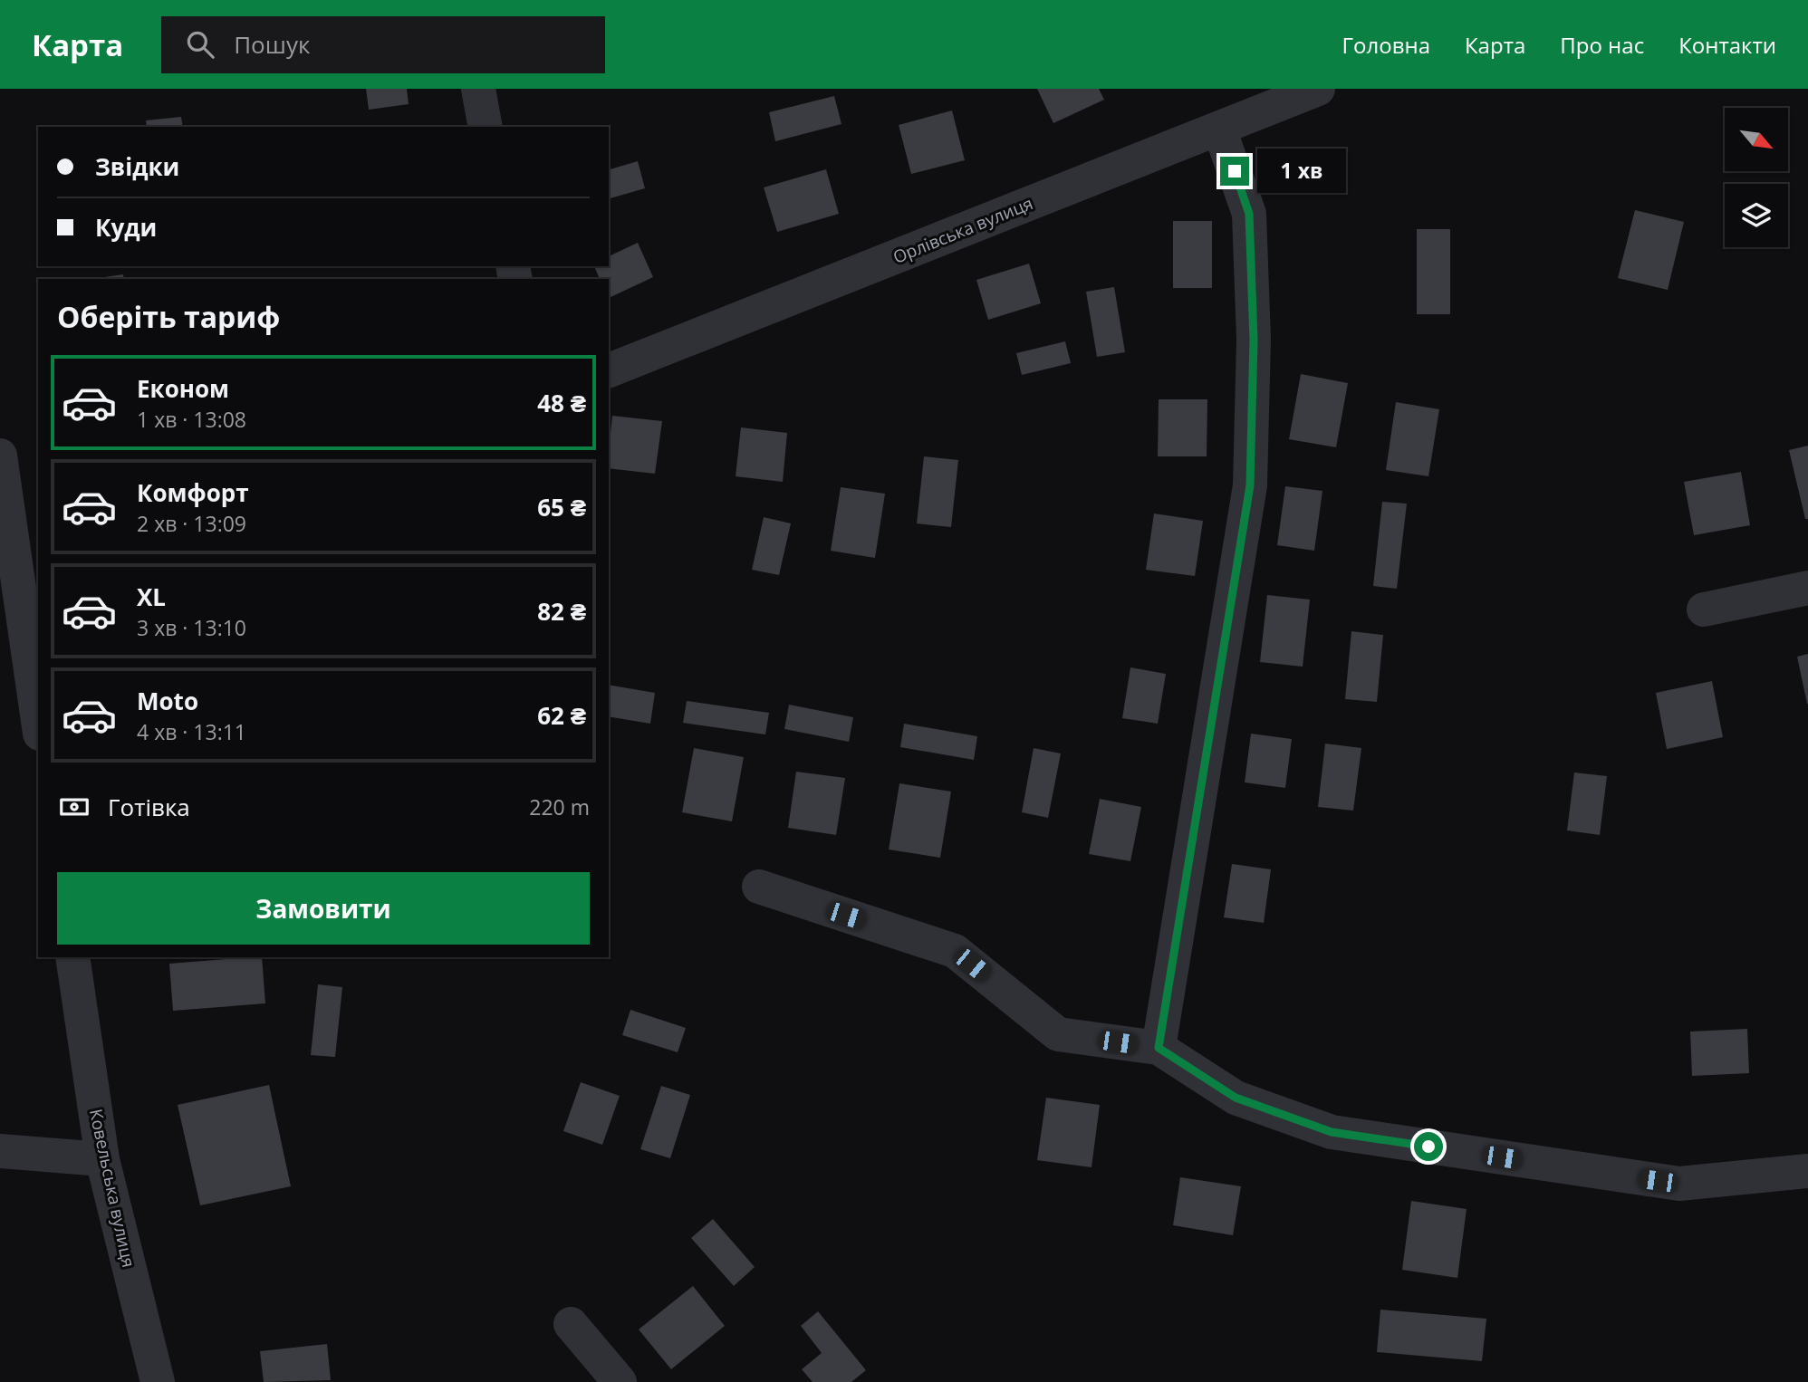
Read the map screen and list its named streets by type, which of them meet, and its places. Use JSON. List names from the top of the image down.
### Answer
{
  "streets": {
    "street": ["Орлівська вулиця", "Ковельська вулиця"]
  },
  "north": "bottom right",
  "page": {
    "header": "Карта",
    "search": "Пошук",
    "nav": [
      "Головна",
      "Карта",
      "Про нас",
      "Контакти"
    ],
    "banner": ["Звідки", "Куди"],
    "bubble": "1 хв",
    "heading": "Оберіть тариф",
    "list": [
      {
        "name": "Економ",
        "note": "1 хв · 13:08",
        "value": "48 ₴"
      },
      {
        "name": "Комфорт",
        "note": "2 хв · 13:09",
        "value": "65 ₴"
      },
      {
        "name": "XL",
        "note": "3 хв · 13:10",
        "value": "82 ₴"
      },
      {
        "name": "Moto",
        "note": "4 хв · 13:11",
        "value": "62 ₴"
      }
    ],
    "pay": ["Готівка", "220 m"],
    "buttons": "Замовити"
  }
}
